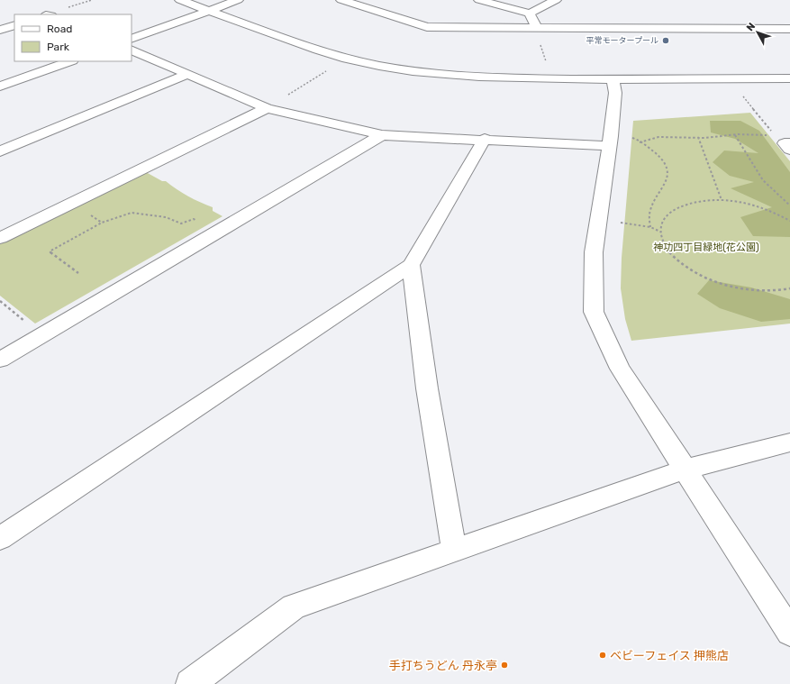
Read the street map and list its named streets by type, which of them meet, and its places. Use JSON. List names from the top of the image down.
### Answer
{
  "parks": ["神功四丁目緑地(花公園)"],
  "places": ["平常モータープール", "ベビーフェイス 押熊店", "手打ちうどん 丹永亭"],
  "legend": ["Road", "Park"],
  "north": "top left"
}
